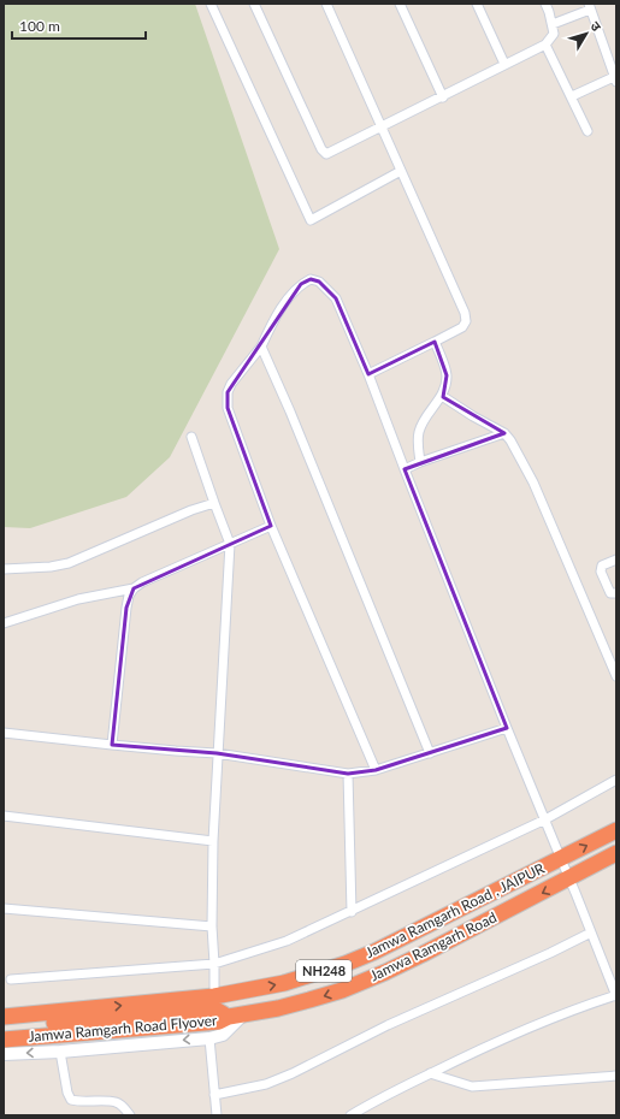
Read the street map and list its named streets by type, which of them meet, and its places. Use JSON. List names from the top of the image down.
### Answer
{
  "streets": {
    "highway": [
      "Jamwa Ramgarh Road , JAIPUR",
      "Jamwa Ramgarh Road",
      "NH248",
      "Jamwa Ramgarh Road Flyover"
    ]
  },
  "one_way": ["Jamwa Ramgarh Road"],
  "scale_bar": "100 m",
  "north": "top right"
}
